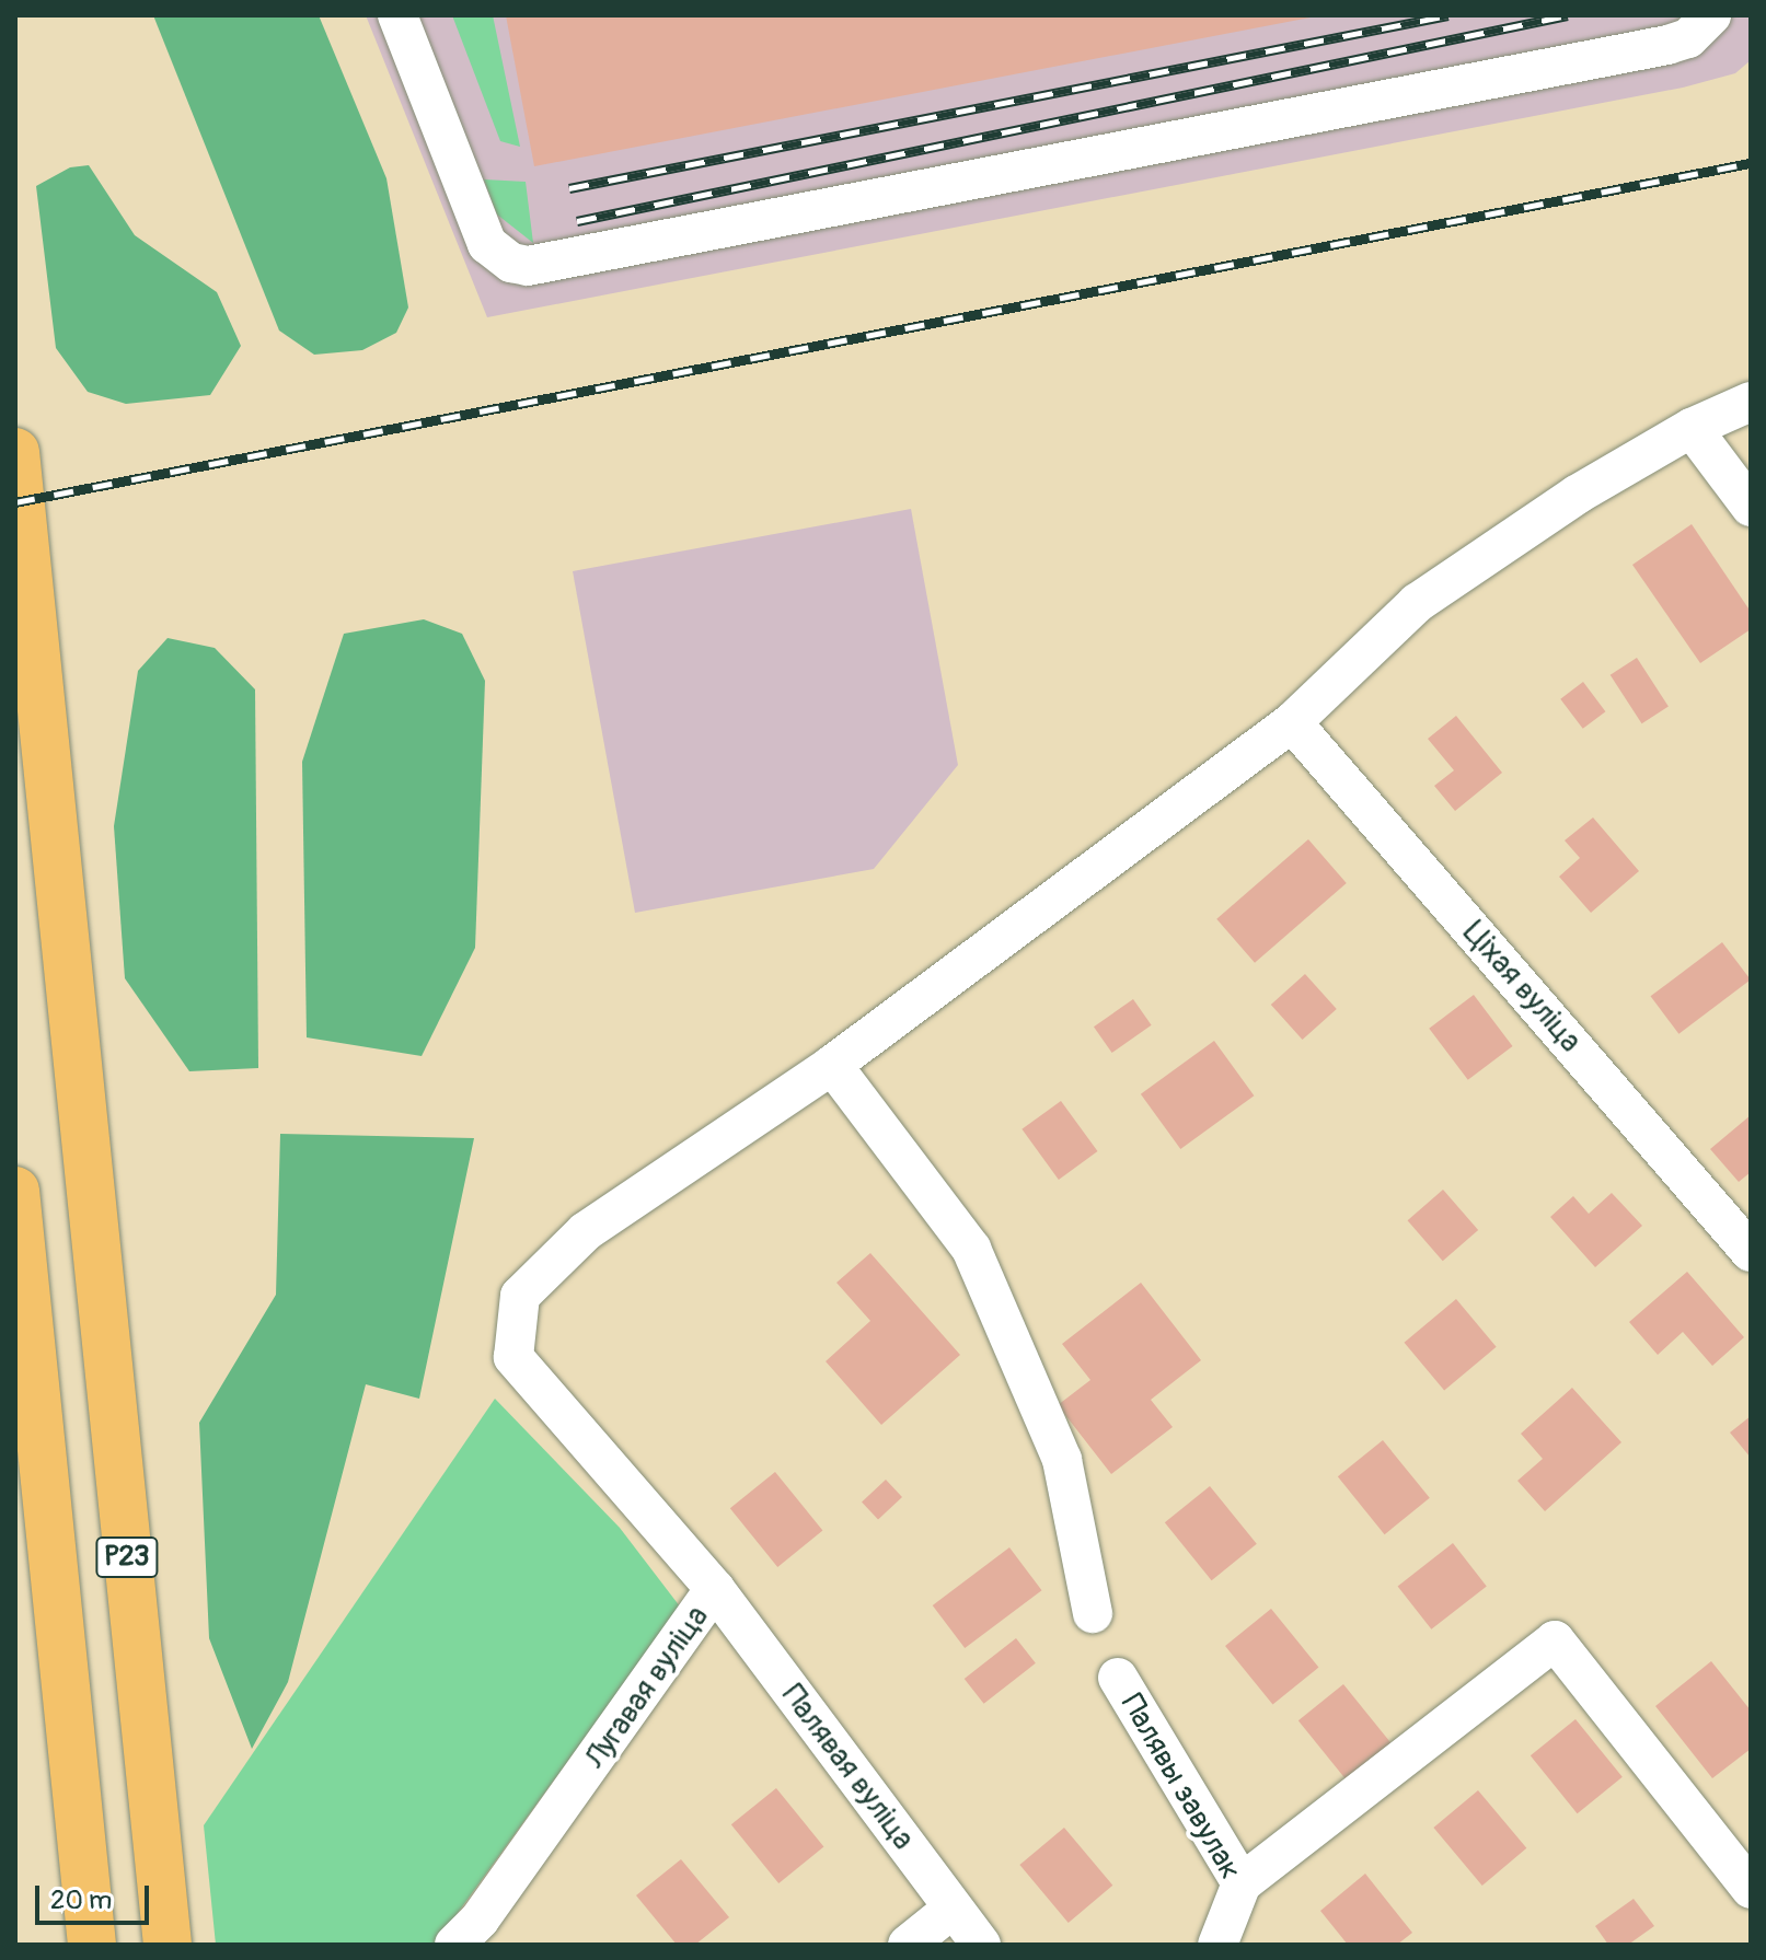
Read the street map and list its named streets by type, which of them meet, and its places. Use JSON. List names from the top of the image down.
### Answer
{
  "streets": {
    "highway": ["Р23"],
    "street": [
      "Ціхая вуліца",
      "Лугавая вуліца",
      "Палявая вуліца",
      "Палявы завулак"
    ]
  },
  "crossings": [
    ["Лугавая вуліца", "Палявая вуліца"]
  ],
  "scale_bar": "20 m"
}
